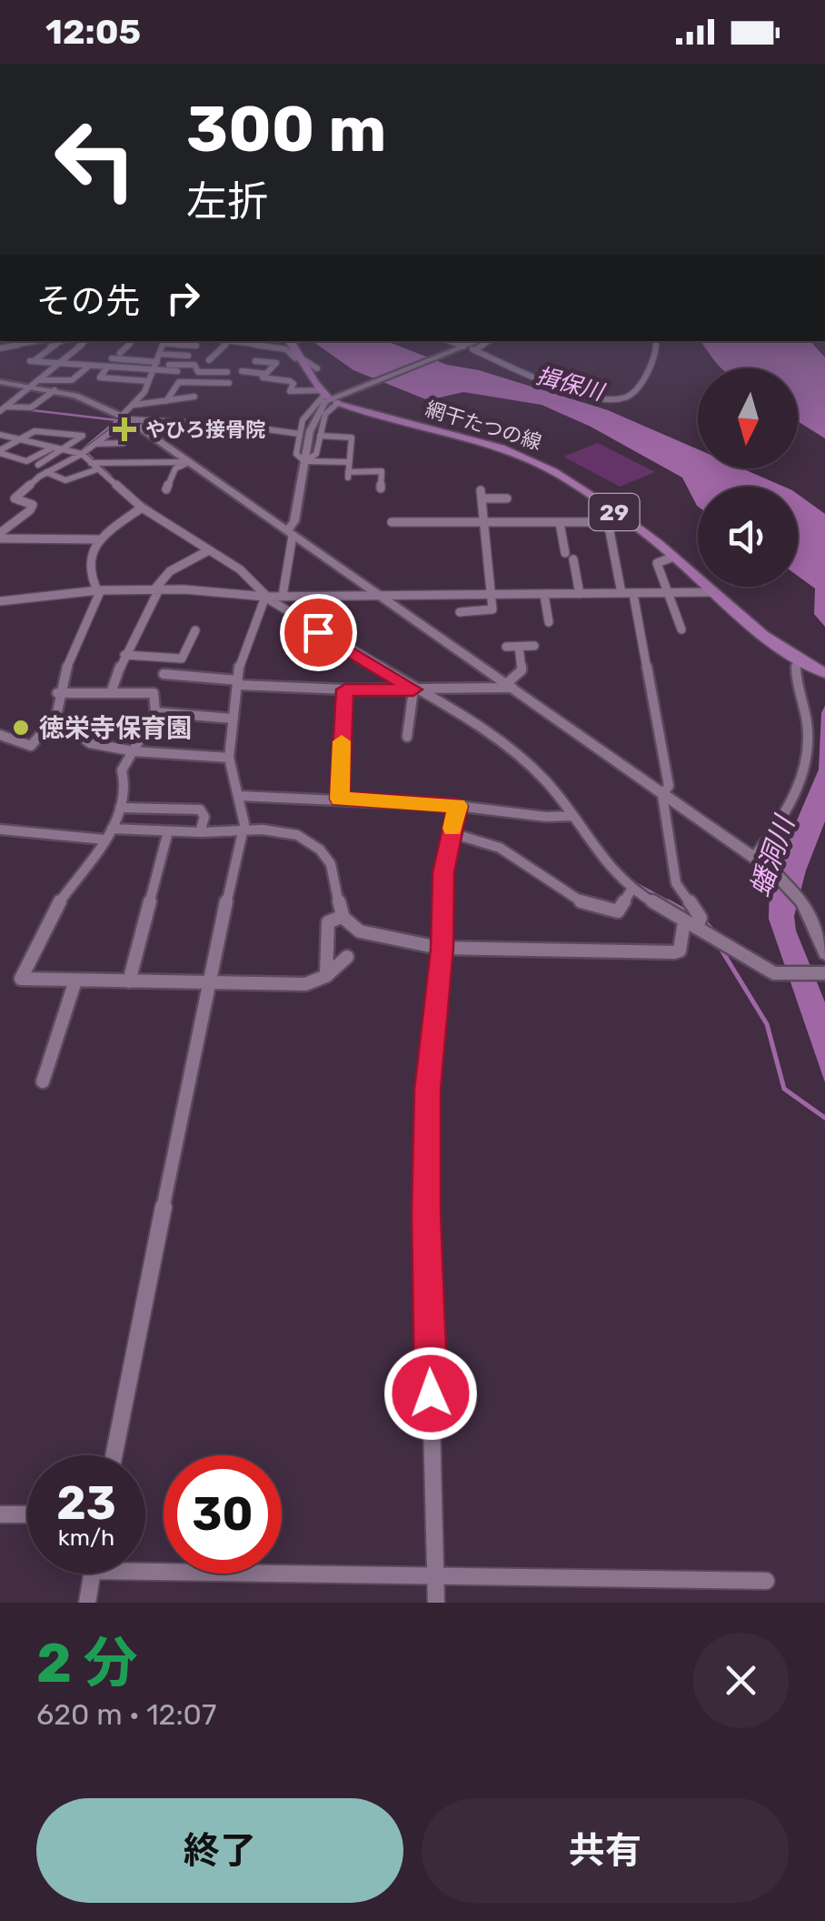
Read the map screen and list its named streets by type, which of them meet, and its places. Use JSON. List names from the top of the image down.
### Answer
{
  "streets": {
    "main road": ["網干たつの線", "29"]
  },
  "water": ["揖保川", "蟠洞川"],
  "places": {
    "health": ["やひろ接骨院"],
    "other": ["徳栄寺保育園"]
  },
  "north": "bottom",
  "page": {
    "status": "12:05",
    "turn": ["300 m", "左折"],
    "then": "その先",
    "speed": "23 km/h",
    "limit": "30",
    "heading": ["2 分", "620 m · 12:07"],
    "buttons": ["終了", "共有"]
  }
}
